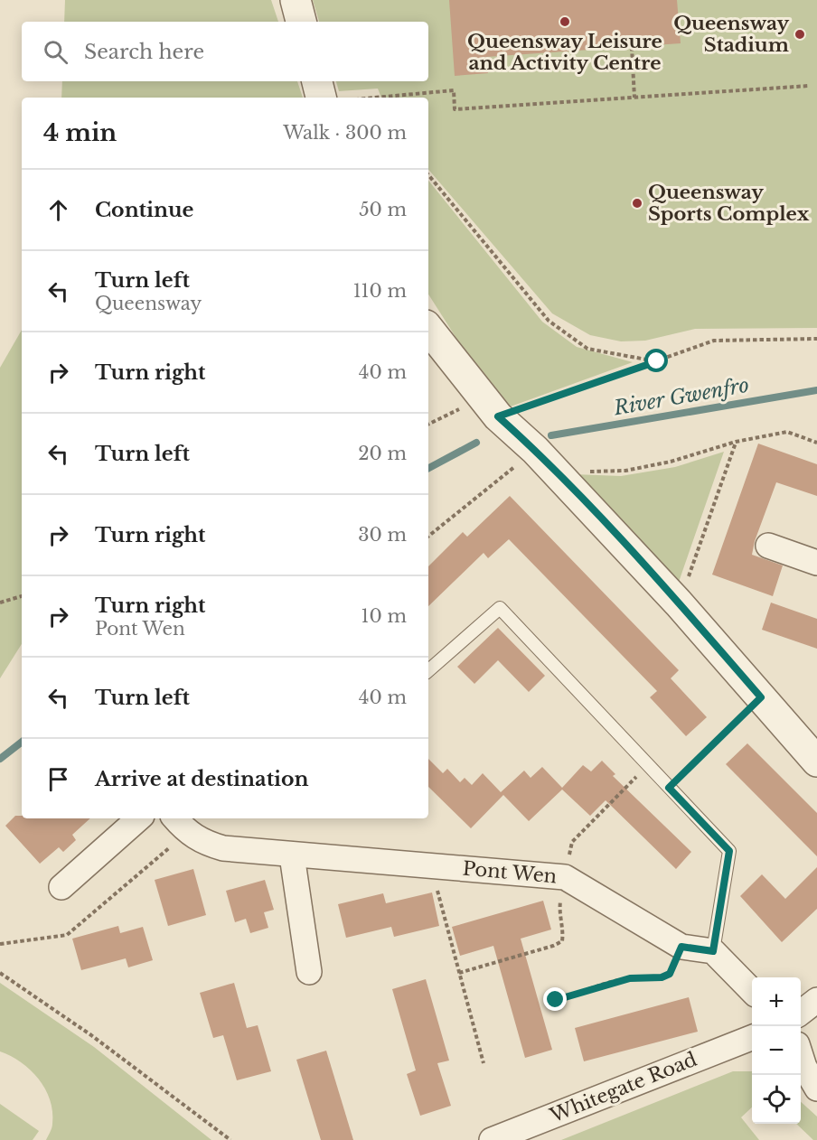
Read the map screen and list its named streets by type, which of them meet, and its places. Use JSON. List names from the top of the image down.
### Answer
{
  "streets": {
    "street": ["Pont Wen", "Whitegate Road"]
  },
  "water": ["River Gwenfro"],
  "places": ["Queensway Leisure and Activity Centre", "Queensway Stadium", "Queensway Sports Complex"],
  "page": {
    "search": "Search here",
    "heading": ["4 min", "Walk · 300 m"],
    "list": [
      ["Continue", "50 m"],
      ["Turn left", "Queensway", "110 m"],
      ["Turn right", "40 m"],
      ["Turn left", "20 m"],
      ["Turn right", "30 m"],
      ["Turn right", "Pont Wen", "10 m"],
      ["Turn left", "40 m"],
      "Arrive at destination"
    ],
    "map_buttons": ["+", "−"]
  }
}
